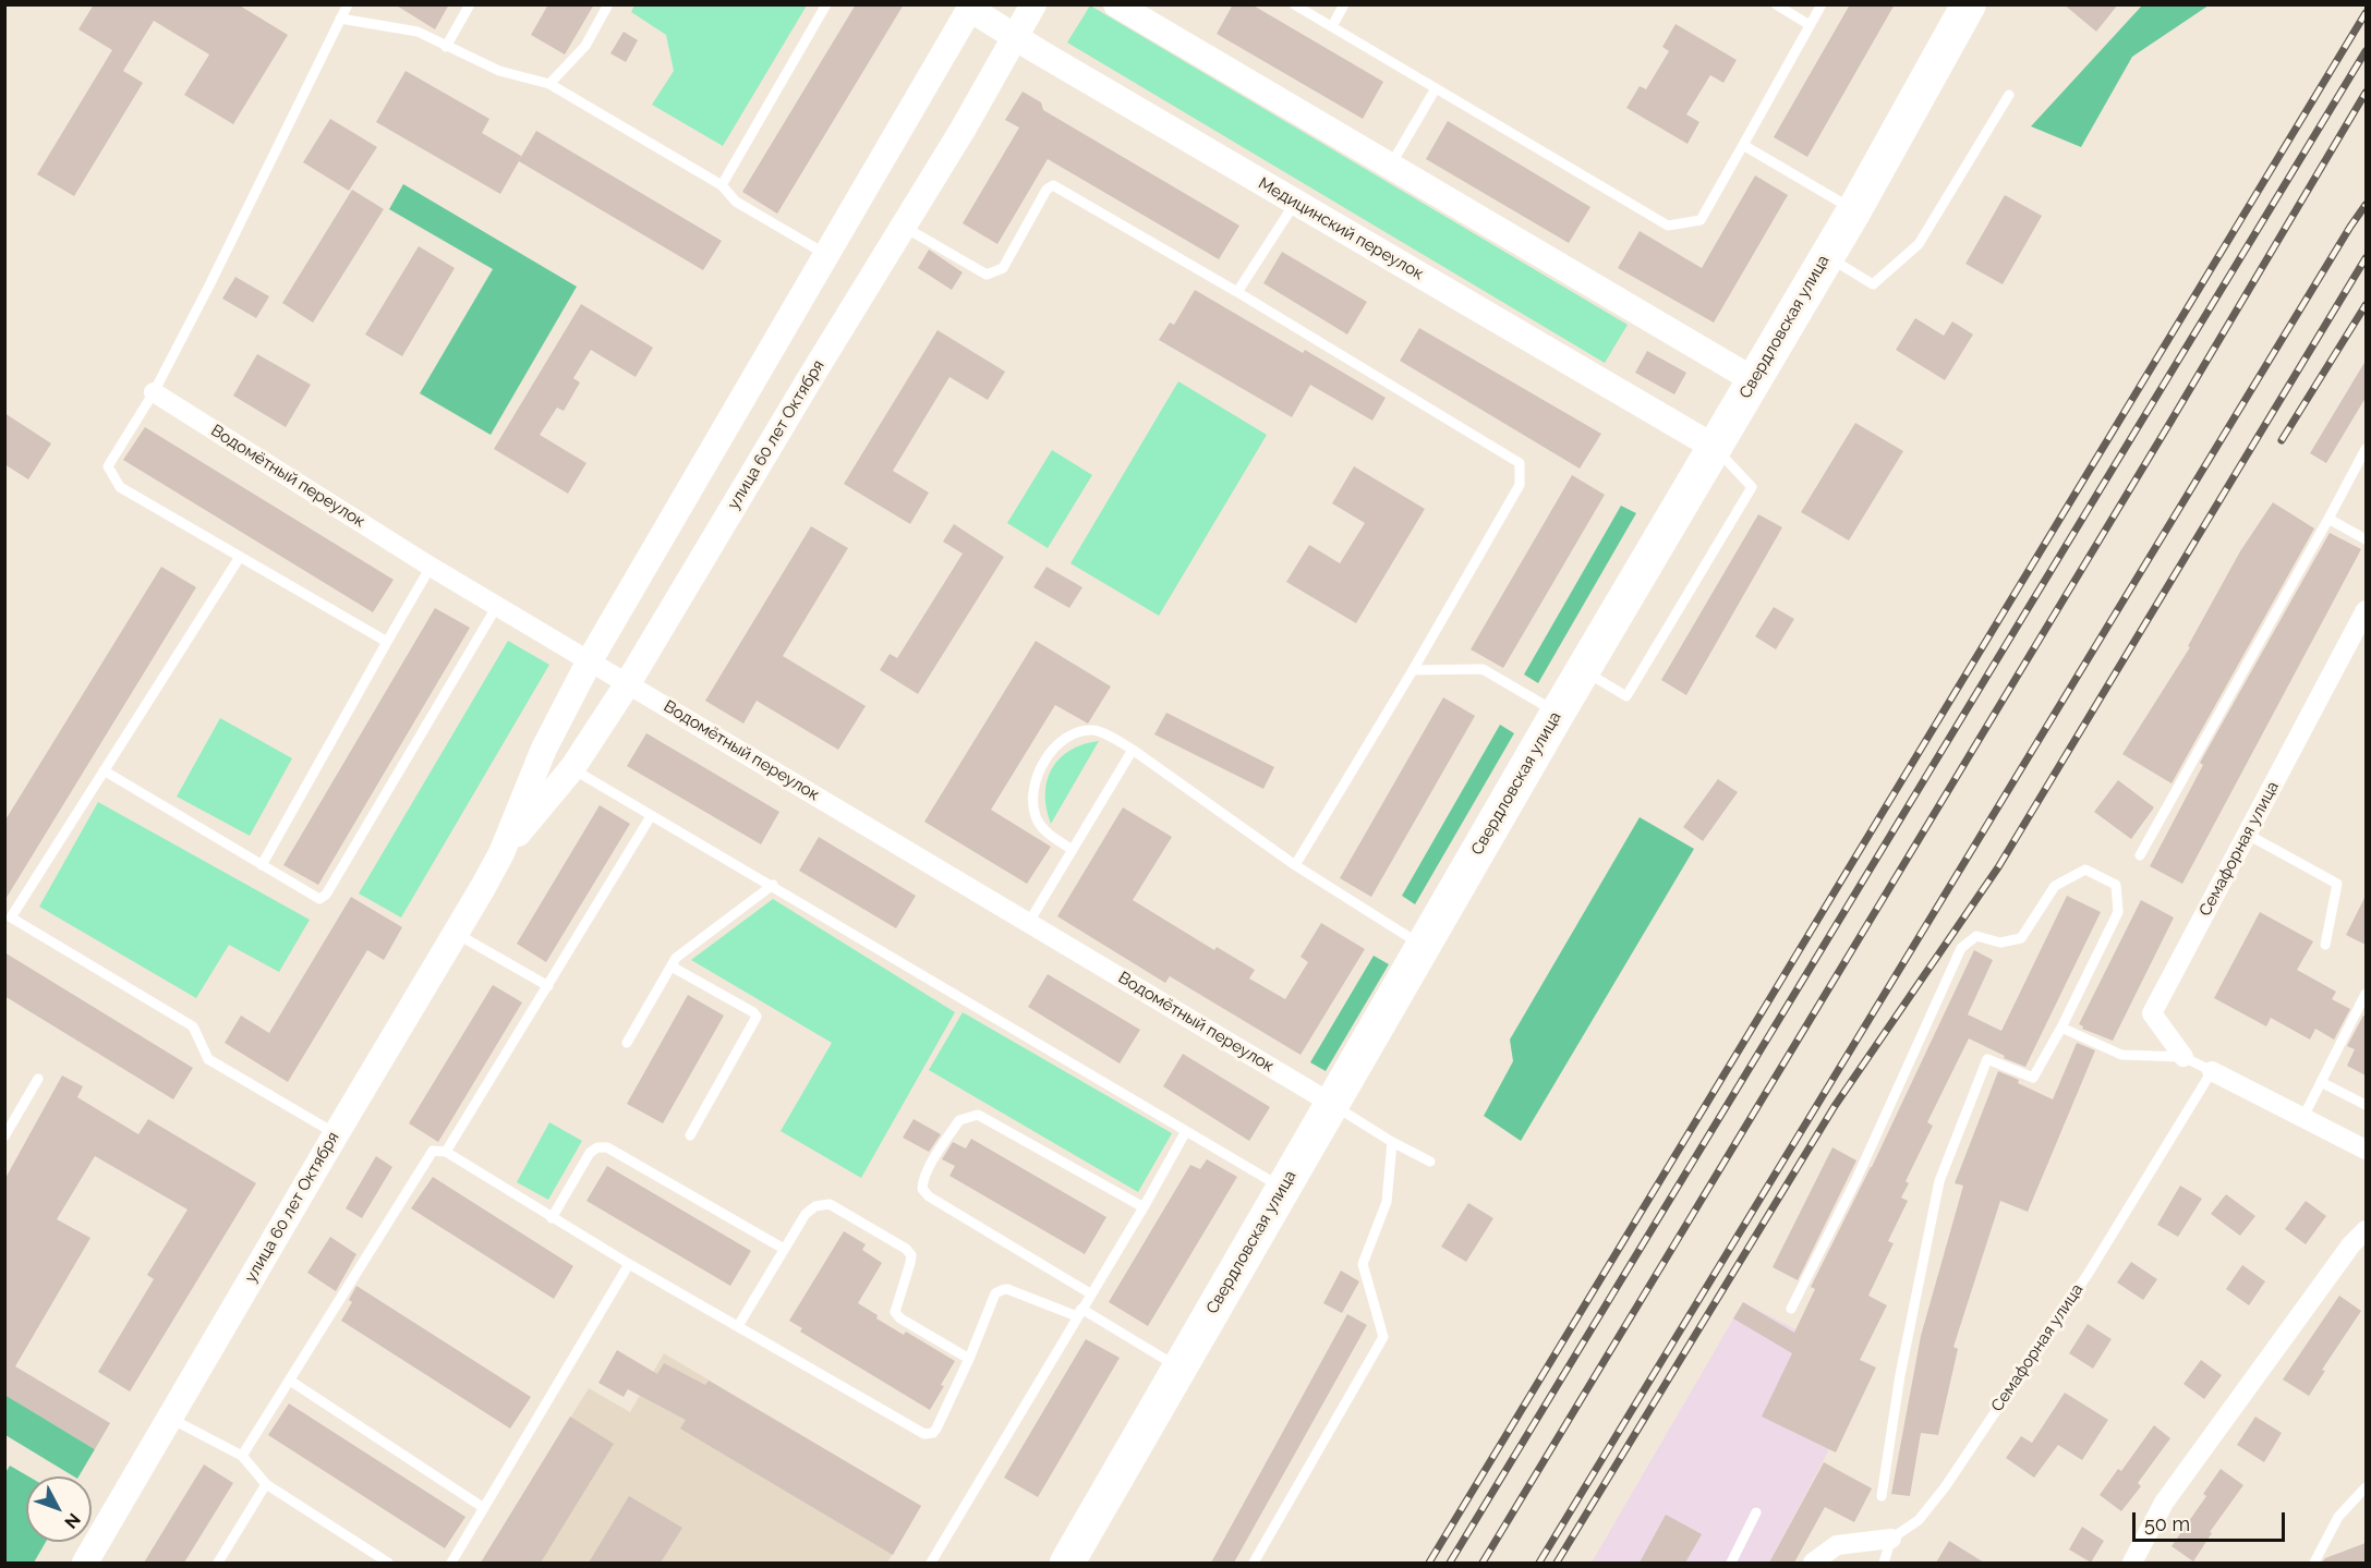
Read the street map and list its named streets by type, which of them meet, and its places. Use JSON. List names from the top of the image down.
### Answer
{
  "streets": {
    "highway": ["Свердловская улица"],
    "main road": ["Медицинский переулок", "улица 60 лет Октября"],
    "street": ["Водомётный переулок", "Семафорная улица"]
  },
  "crossings": [
    ["Медицинский переулок", "Свердловская улица"],
    ["Медицинский переулок", "улица 60 лет Октября"],
    ["Свердловская улица", "Водомётный переулок"],
    ["улица 60 лет Октября", "Водомётный переулок"]
  ],
  "scale_bar": "50 m",
  "north": "bottom right"
}
